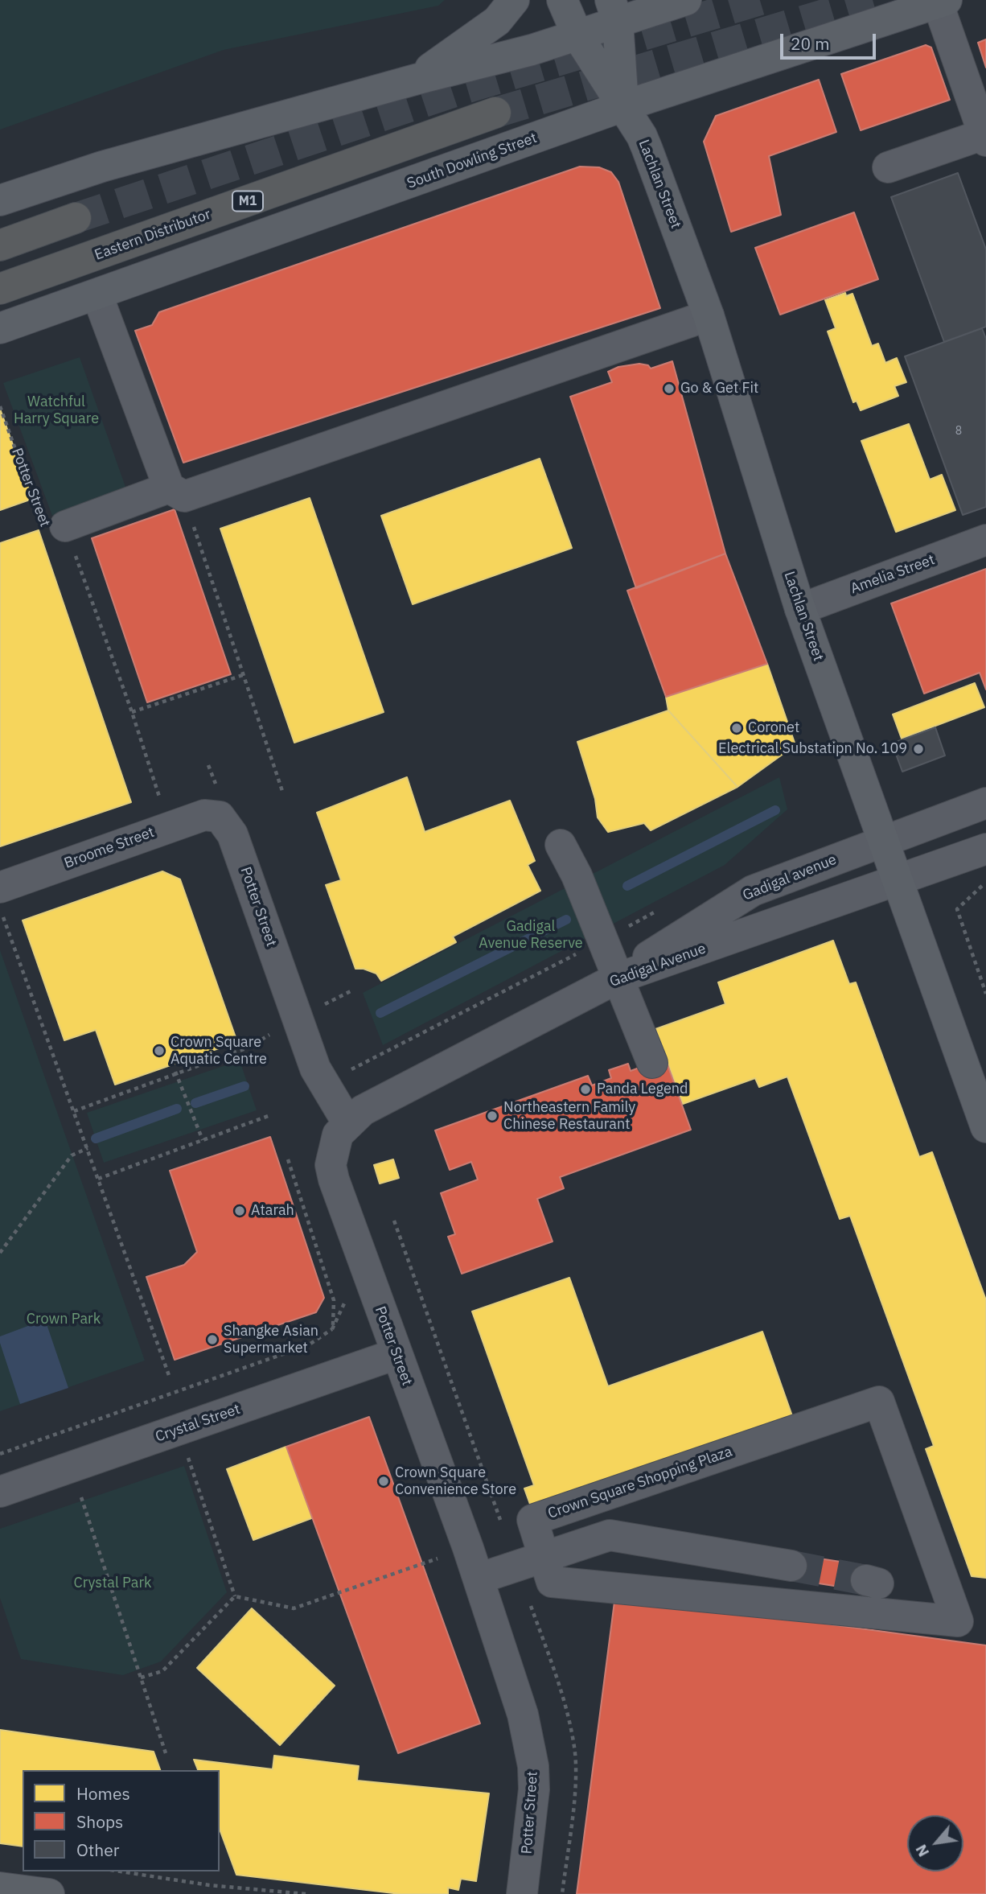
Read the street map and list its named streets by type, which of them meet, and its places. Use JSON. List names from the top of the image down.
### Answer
{
  "streets": {
    "highway": ["M1", "Eastern Distributor"],
    "main road": ["South Dowling Street", "Lachlan Street"],
    "street": [
      "Potter Street",
      "Amelia Street",
      "Broome Street",
      "Gadigal avenue",
      "Gadigal Avenue",
      "Crystal Street",
      "Crown Square Shopping Plaza"
    ]
  },
  "crossings": [
    ["South Dowling Street", "Lachlan Street"],
    ["Lachlan Street", "Amelia Street"],
    ["Lachlan Street", "Gadigal avenue"],
    ["Lachlan Street", "Gadigal Avenue"],
    ["Potter Street", "Broome Street"],
    ["Potter Street", "Gadigal Avenue"],
    ["Potter Street", "Crystal Street"],
    ["Gadigal avenue", "Gadigal Avenue"]
  ],
  "parks": [
    "Watchful Harry Square",
    "Gadigal Avenue Reserve",
    "Crown Park",
    "Crystal Park"
  ],
  "places": [
    "Go & Get Fit",
    "Coronet",
    "Electrical Substatipn No. 109",
    "Crown Square Aquatic Centre",
    "Panda Legend",
    "Northeastern Family Chinese Restaurant",
    "Atarah",
    "Shangke Asian Supermarket",
    "Crown Square Convenience Store"
  ],
  "house_numbers": ["8"],
  "legend": ["Homes", "Shops", "Other"],
  "scale_bar": "20 m",
  "north": "bottom left"
}
